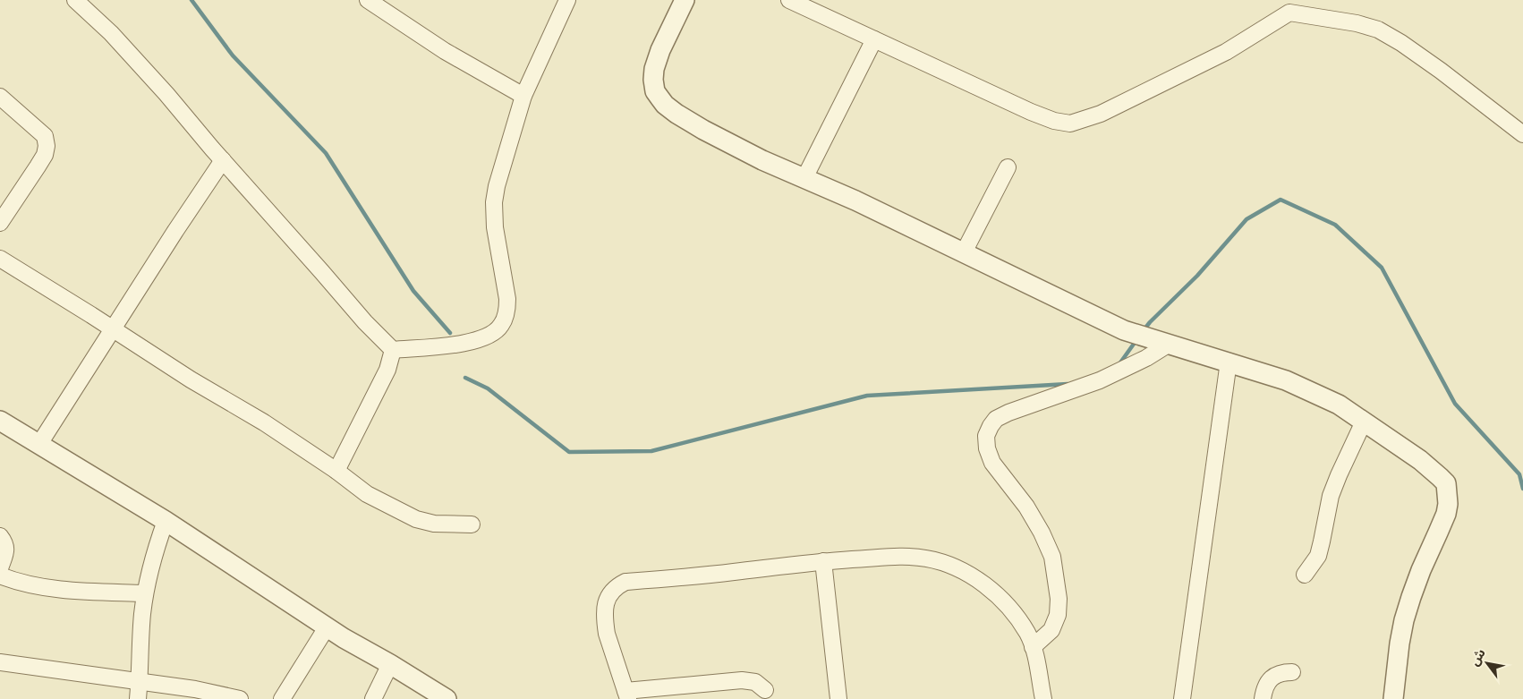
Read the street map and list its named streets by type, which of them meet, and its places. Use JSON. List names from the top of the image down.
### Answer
{
  "north": "top left"
}
